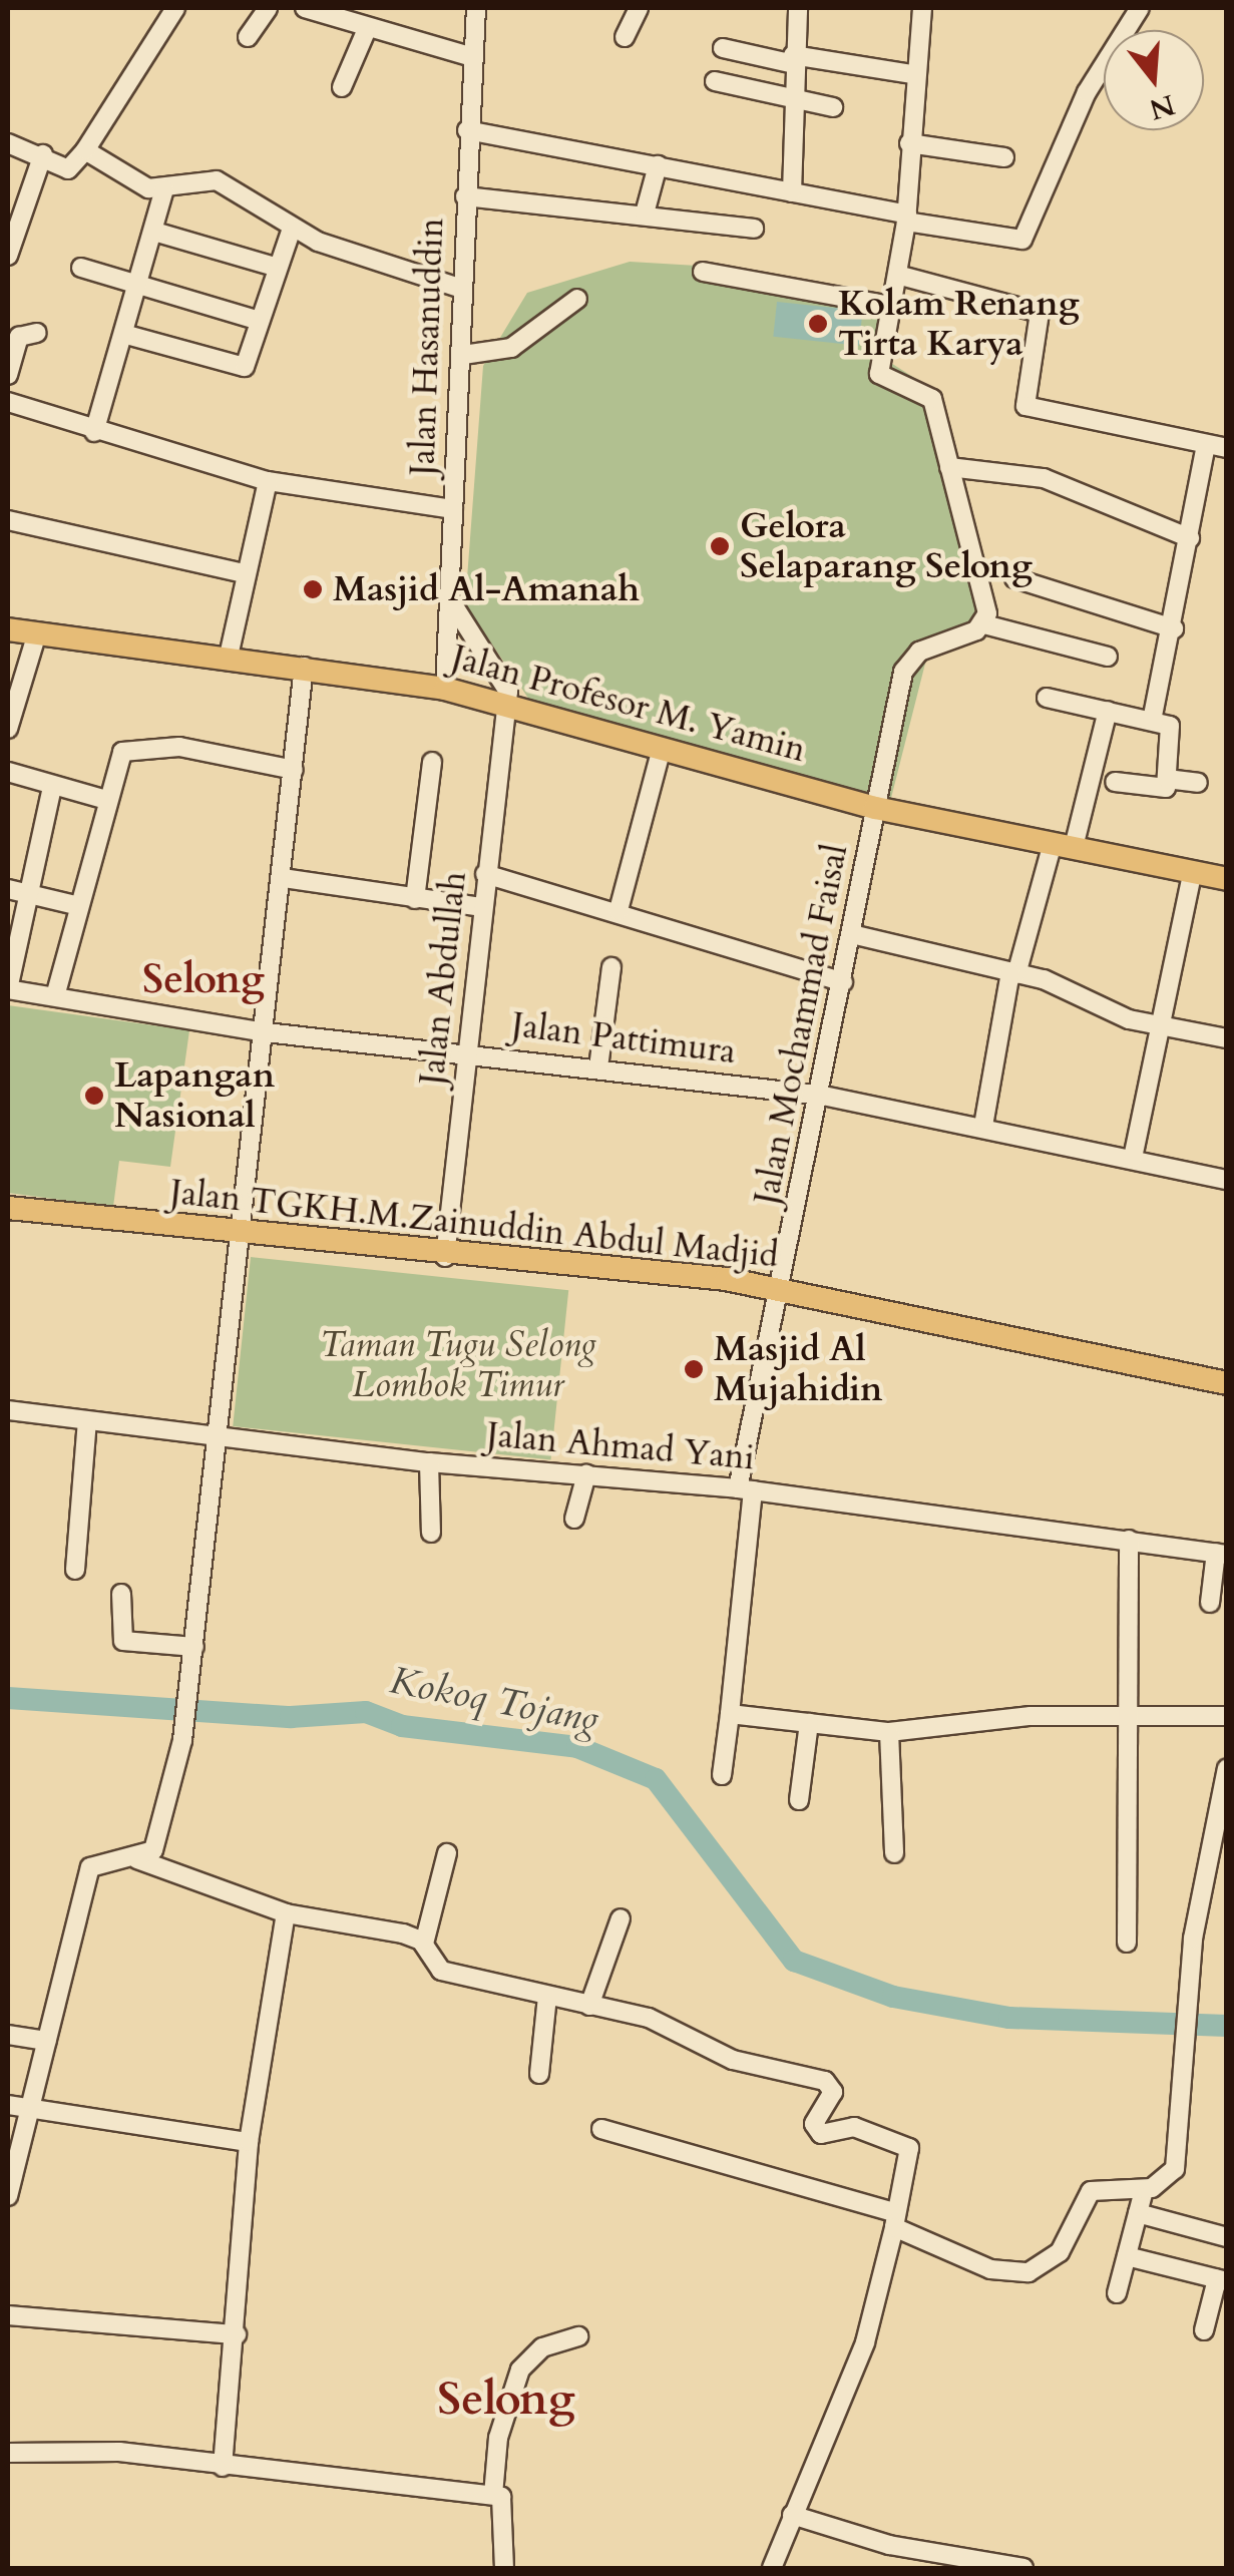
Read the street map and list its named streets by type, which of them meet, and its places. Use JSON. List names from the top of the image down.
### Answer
{
  "streets": {
    "main road": ["Jalan Profesor M. Yamin", "Jalan TGKH.M.Zainuddin Abdul Madjid"],
    "street": [
      "Jalan Hasanuddin",
      "Jalan Abdullah",
      "Jalan Mochammad Faisal",
      "Jalan Pattimura",
      "Jalan Ahmad Yani"
    ]
  },
  "crossings": [
    ["Jalan Hasanuddin", "Jalan Profesor M. Yamin"],
    ["Jalan Profesor M. Yamin", "Jalan Abdullah"],
    ["Jalan Profesor M. Yamin", "Jalan Mochammad Faisal"],
    ["Jalan Abdullah", "Jalan Pattimura"],
    ["Jalan Abdullah", "Jalan TGKH.M.Zainuddin Abdul Madjid"],
    ["Jalan Mochammad Faisal", "Jalan Pattimura"],
    ["Jalan Mochammad Faisal", "Jalan TGKH.M.Zainuddin Abdul Madjid"],
    ["Jalan Mochammad Faisal", "Jalan Ahmad Yani"]
  ],
  "districts": ["Selong", "Selong"],
  "water": ["Kokoq Tojang"],
  "parks": ["Taman Tugu Selong Lombok Timur"],
  "places": [
    "Kolam Renang Tirta Karya",
    "Gelora Selaparang Selong",
    "Masjid Al-Amanah",
    "Lapangan Nasional",
    "Masjid Al Mujahidin"
  ],
  "north": "bottom"
}
